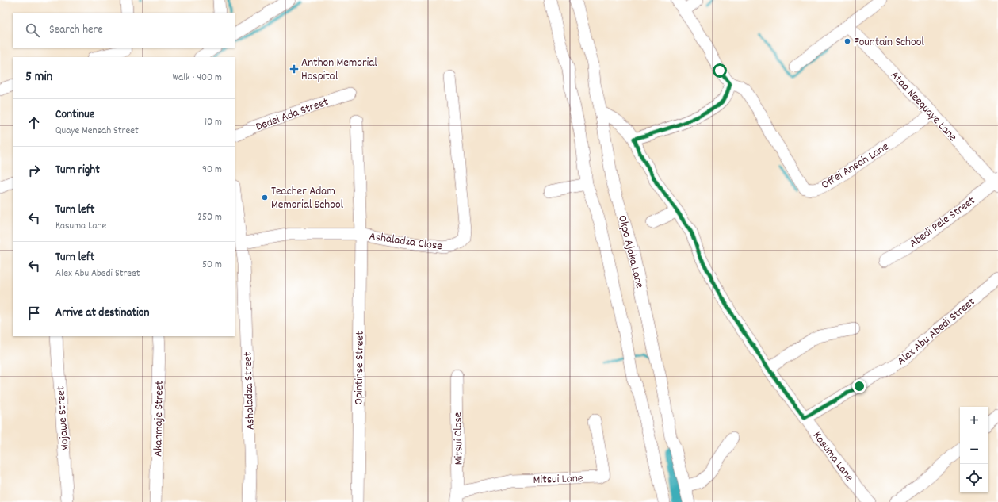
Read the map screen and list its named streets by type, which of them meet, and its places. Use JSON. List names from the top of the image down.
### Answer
{
  "streets": {
    "street": [
      "Ataa Neequaye Lane",
      "Dedei Ada Street",
      "Offei Ansah Lane",
      "Abedi Pele Street",
      "Ashaladza Close",
      "Okpo Ajaka Lane",
      "Alex Abu Abedi Street",
      "Opintinse Street",
      "Ashaladza Street",
      "Mojawe Street",
      "Akanmaje Street",
      "Mitsui Close",
      "Kasuma Lane",
      "Mitsui Lane"
    ]
  },
  "crossings": [
    ["Ataa Neequaye Lane", "Offei Ansah Lane"],
    ["Ataa Neequaye Lane", "Abedi Pele Street"],
    ["Ashaladza Close", "Opintinse Street"],
    ["Ashaladza Close", "Ashaladza Street"],
    ["Okpo Ajaka Lane", "Kasuma Lane"],
    ["Alex Abu Abedi Street", "Kasuma Lane"],
    ["Mitsui Close", "Mitsui Lane"]
  ],
  "places": {
    "other": ["Fountain School", "Teacher Adam Memorial School"],
    "health": ["Anthon Memorial Hospital"]
  },
  "page": {
    "search": "Search here",
    "heading": ["5 min", "Walk · 400 m"],
    "list": [
      ["Continue", "Quaye Mensah Street", "10 m"],
      ["Turn right", "90 m"],
      ["Turn left", "Kasuma Lane", "250 m"],
      ["Turn left", "Alex Abu Abedi Street", "50 m"],
      "Arrive at destination"
    ],
    "map_buttons": ["+", "−"]
  }
}
